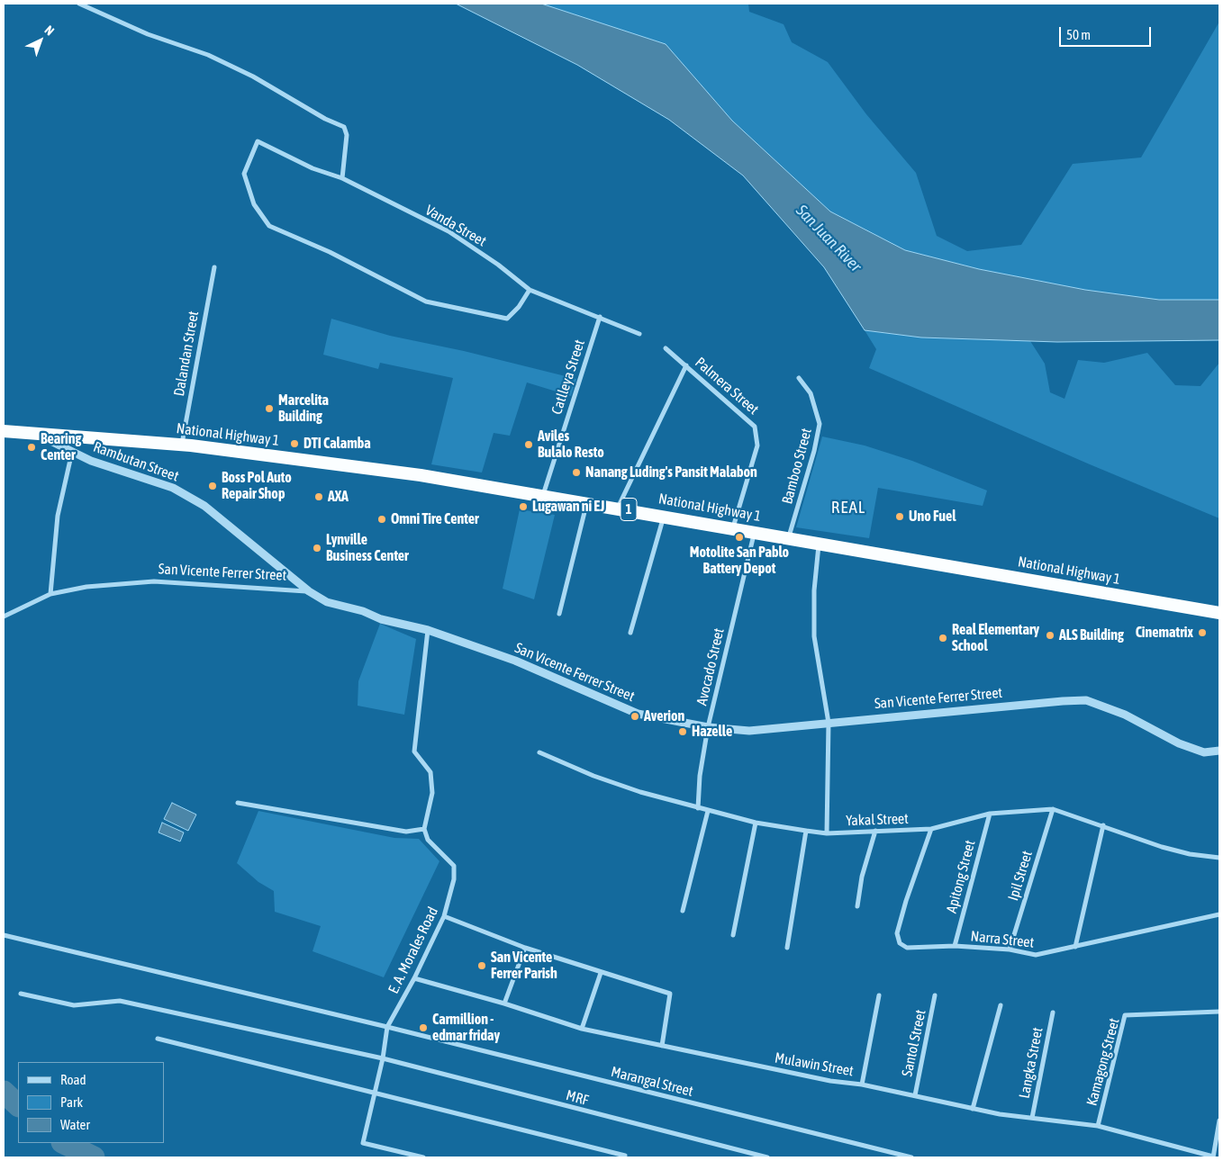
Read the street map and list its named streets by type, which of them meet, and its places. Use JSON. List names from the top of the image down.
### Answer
{
  "streets": {
    "highway": ["National Highway 1", "1"],
    "street": [
      "Vanda Street",
      "Dalandan Street",
      "Catlleya Street",
      "Palmera Street",
      "Rambutan Street",
      "Bamboo Street",
      "San Vicente Ferrer Street",
      "Avocado Street",
      "Yakal Street",
      "Ipil Street",
      "Apitong Street",
      "Narra Street",
      "E. A. Morales Road",
      "Santol Street",
      "Kamagong Street",
      "Langka Street",
      "Mulawin Street",
      "Marangal Street",
      "MRF"
    ]
  },
  "crossings": [
    ["Vanda Street", "Catlleya Street"],
    ["Dalandan Street", "National Highway 1"],
    ["Catlleya Street", "National Highway 1"],
    ["Palmera Street", "National Highway 1"],
    ["National Highway 1", "Rambutan Street"],
    ["National Highway 1", "Bamboo Street"],
    ["National Highway 1", "Avocado Street"],
    ["Rambutan Street", "San Vicente Ferrer Street"],
    ["San Vicente Ferrer Street", "Avocado Street"],
    ["Avocado Street", "Yakal Street"],
    ["Yakal Street", "Ipil Street"],
    ["Yakal Street", "Apitong Street"],
    ["Yakal Street", "Narra Street"],
    ["Ipil Street", "Narra Street"],
    ["Apitong Street", "Narra Street"],
    ["E. A. Morales Road", "Mulawin Street"],
    ["E. A. Morales Road", "Marangal Street"],
    ["Santol Street", "Mulawin Street"],
    ["Kamagong Street", "Mulawin Street"],
    ["Langka Street", "Mulawin Street"]
  ],
  "districts": ["REAL"],
  "water": ["San Juan River"],
  "places": [
    "Marcelita Building",
    "DTI Calamba",
    "Aviles Bulalo Resto",
    "Bearing Center",
    "Nanang Luding's Pansit Malabon",
    "Boss Pol Auto Repair Shop",
    "AXA",
    "Lugawan ni EJ",
    "Uno Fuel",
    "Omni Tire Center",
    "Motolite San Pablo Battery Depot",
    "Lynville Business Center",
    "Cinematrix",
    "ALS Building",
    "Real Elementary School",
    "Averion",
    "Hazelle",
    "San Vicente Ferrer Parish",
    "Carmillion - edmar friday"
  ],
  "legend": ["Road", "Park", "Water"],
  "scale_bar": "50 m",
  "north": "top right"
}
